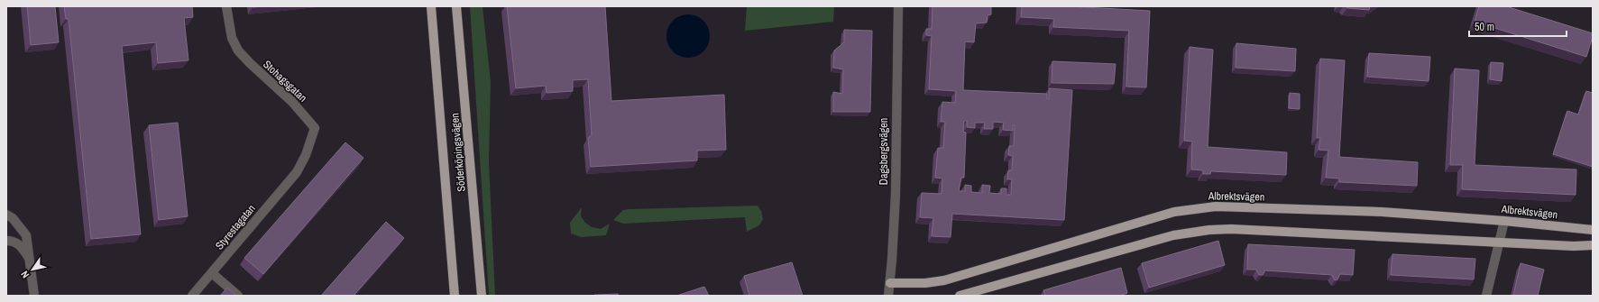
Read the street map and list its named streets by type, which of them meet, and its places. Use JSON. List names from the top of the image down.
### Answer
{
  "streets": {
    "main road": ["Söderköpingsvägen", "Albrektsvägen"],
    "street": ["Stohagsgatan", "Dagsbergsvägen", "Styrestagatan"]
  },
  "crossings": [
    ["Stohagsgatan", "Styrestagatan"],
    ["Dagsbergsvägen", "Albrektsvägen"]
  ],
  "scale_bar": "50 m",
  "north": "bottom left"
}
